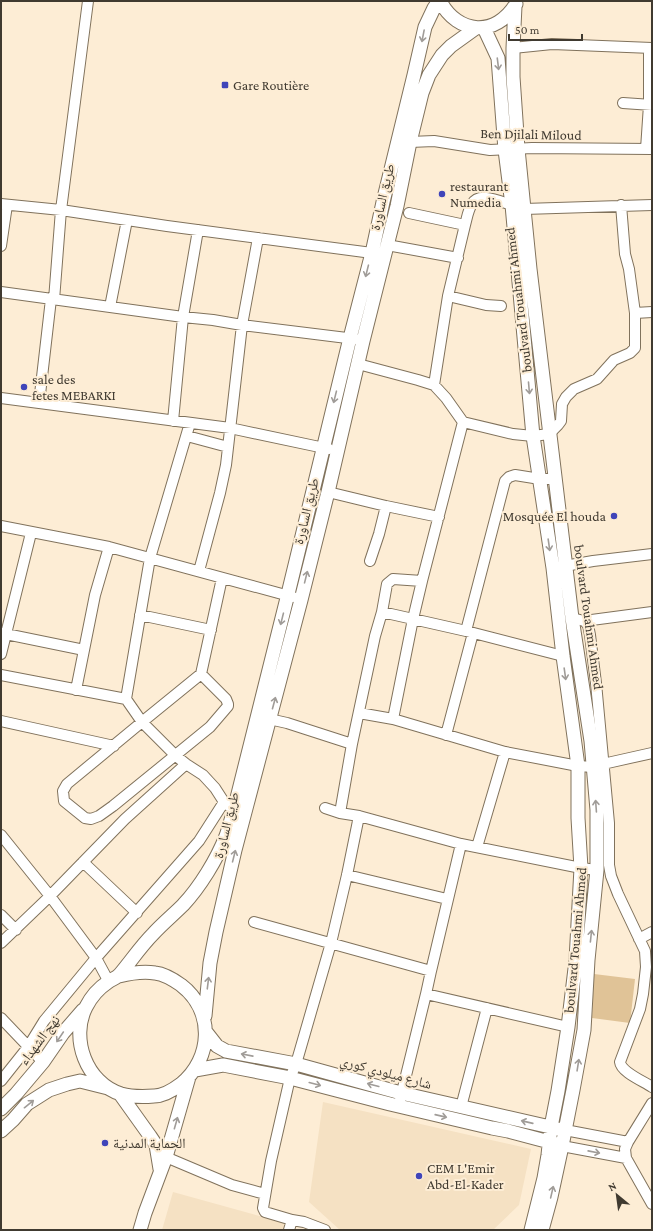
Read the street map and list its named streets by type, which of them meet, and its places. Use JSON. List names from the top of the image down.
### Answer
{
  "streets": {
    "main road": [
      "طريق الساورة",
      "boulvard Touahmi Ahmed",
      "نهج الشهداء",
      "شارع ميلودي كوري"
    ],
    "street": ["Ben Djilali Miloud"]
  },
  "crossings": [
    ["Ben Djilali Miloud", "طريق الساورة"],
    ["Ben Djilali Miloud", "boulvard Touahmi Ahmed"],
    ["طريق الساورة", "boulvard Touahmi Ahmed"],
    ["طريق الساورة", "نهج الشهداء"],
    ["طريق الساورة", "شارع ميلودي كوري"],
    ["boulvard Touahmi Ahmed", "شارع ميلودي كوري"],
    ["نهج الشهداء", "شارع ميلودي كوري"]
  ],
  "one_way": ["نهج الشهداء"],
  "places": {
    "transit": ["Gare Routière"],
    "other": [
      "restaurant Numedia",
      "sale des fetes MEBARKI",
      "Mosquée El houda",
      "الحماية المدنية",
      "CEM L'Emir Abd-El-Kader"
    ]
  },
  "scale_bar": "50 m",
  "north": "top left"
}
